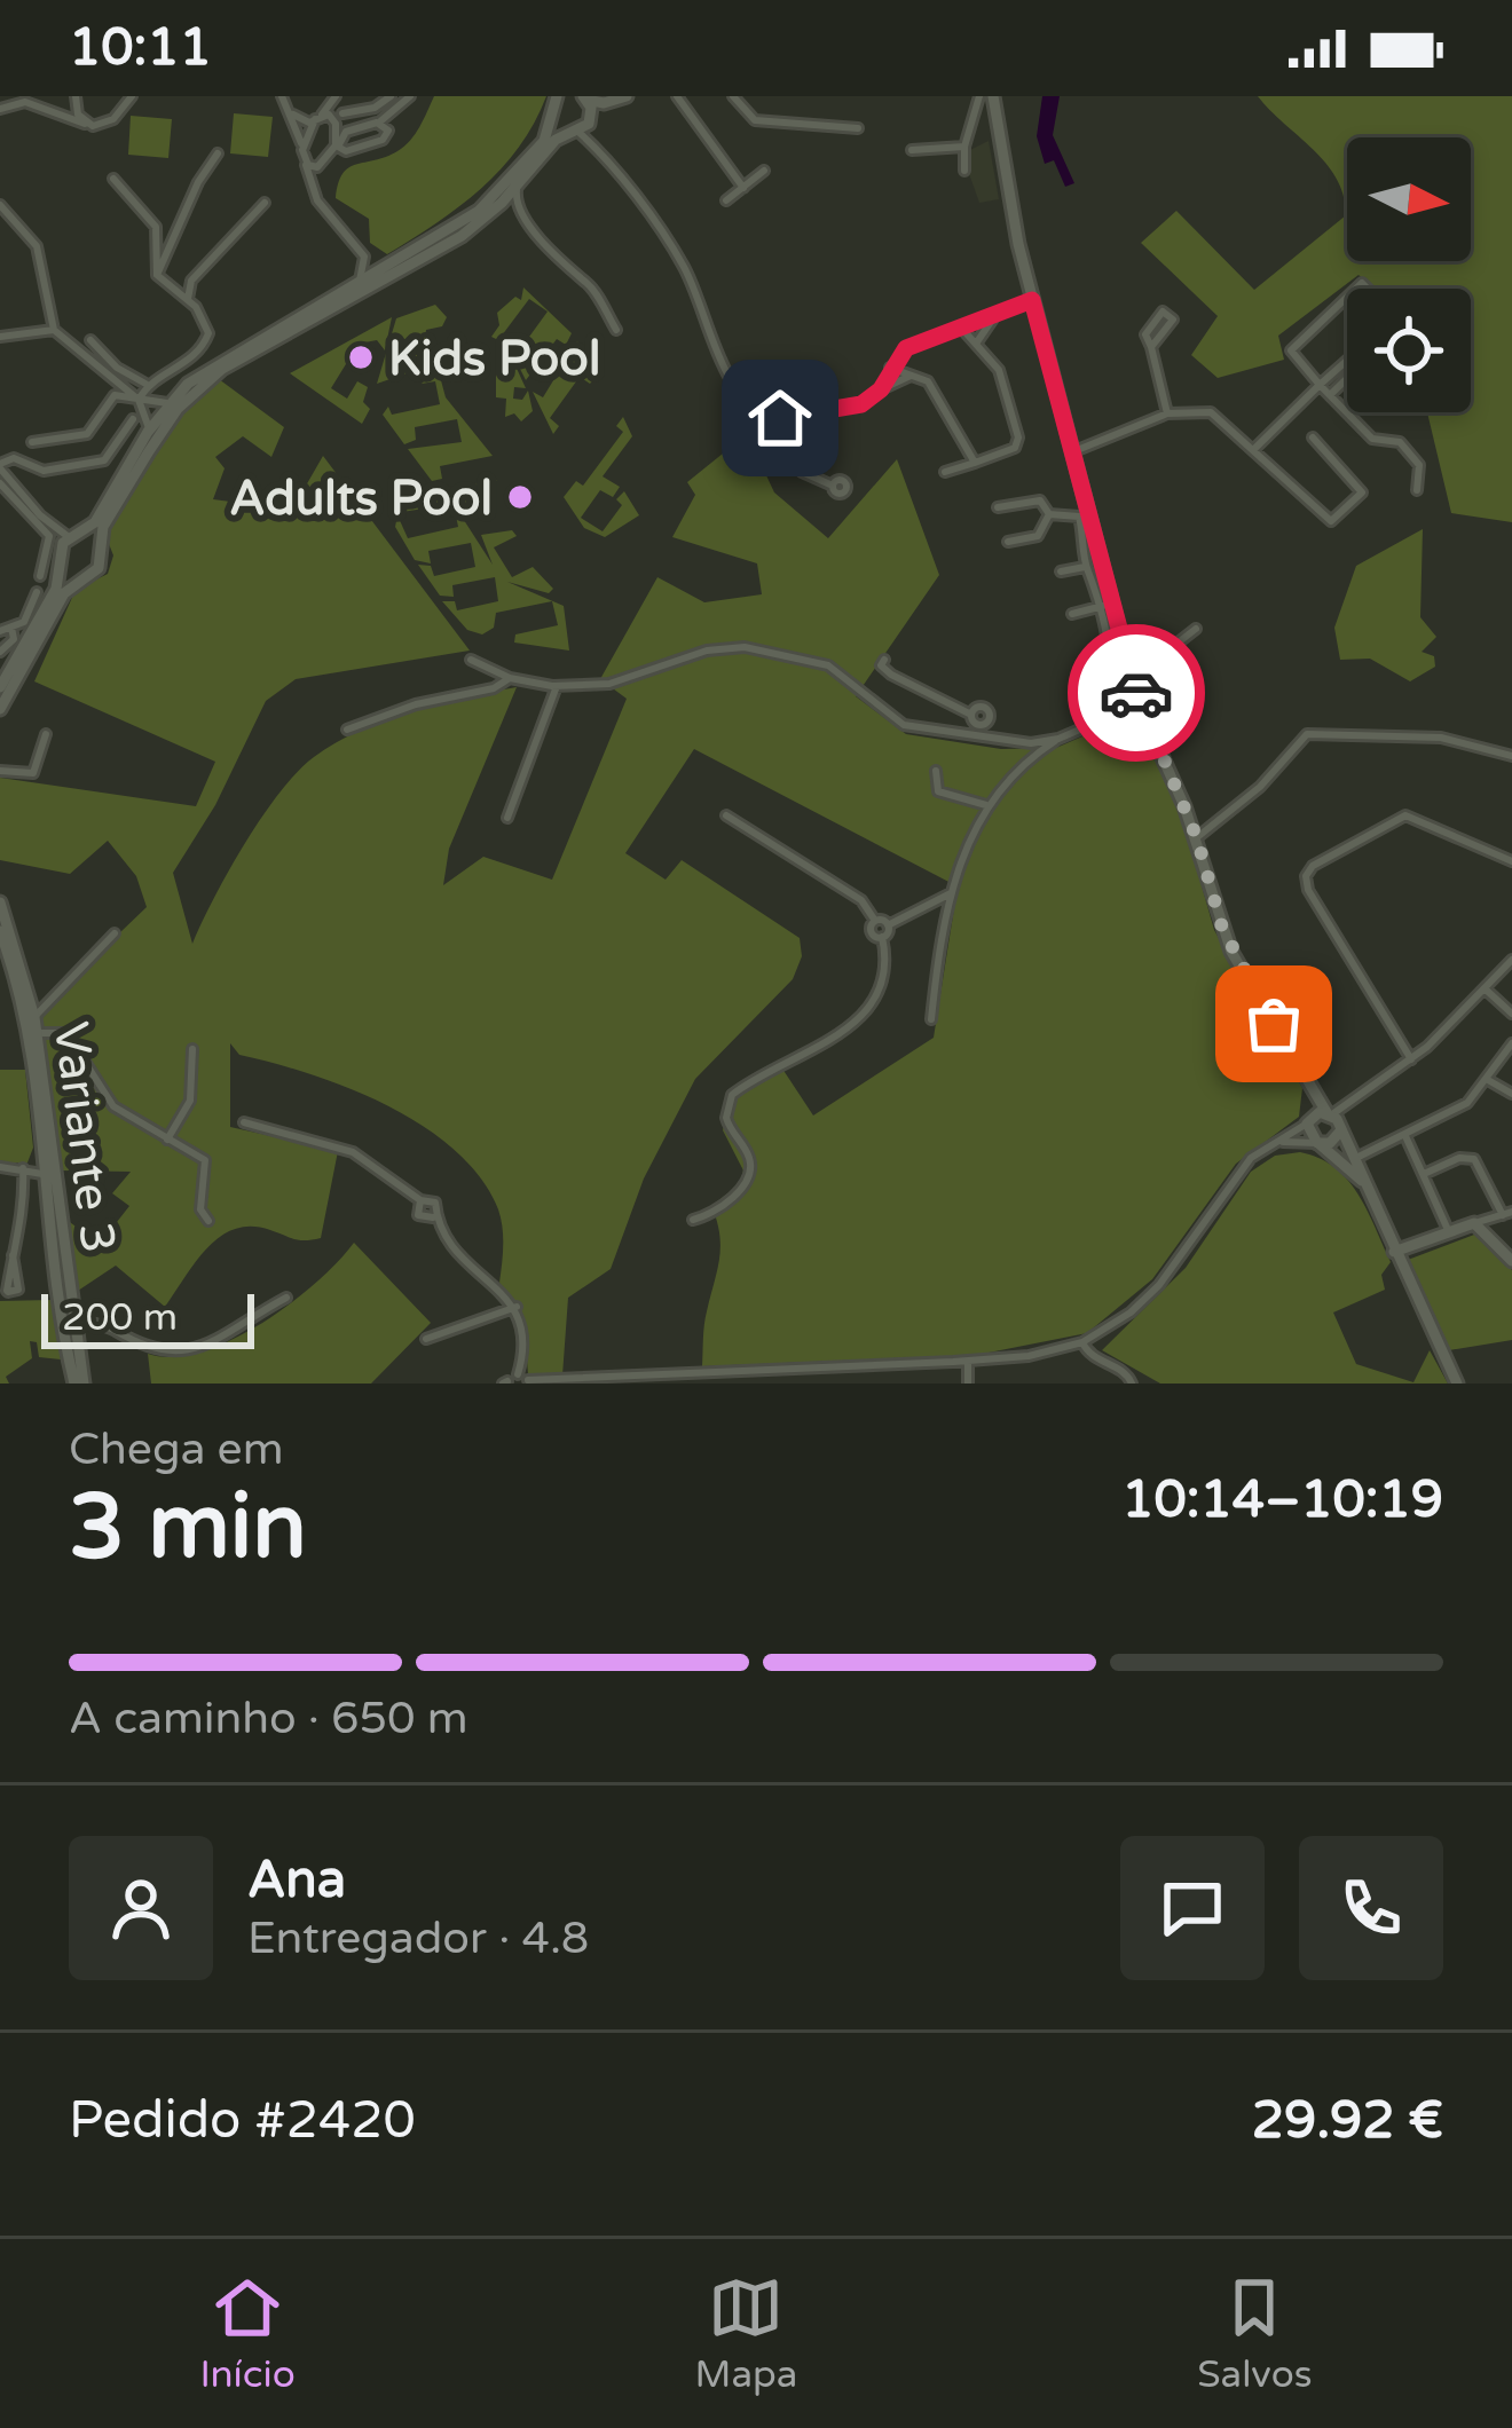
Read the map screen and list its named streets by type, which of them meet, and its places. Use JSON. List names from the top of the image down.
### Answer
{
  "streets": {
    "main road": ["Variante 3"]
  },
  "places": ["Kids Pool", "Adults Pool"],
  "scale_bar": "200 m",
  "north": "right",
  "page": {
    "status": "10:11",
    "scale": "200 m",
    "heading": ["3 min", "Chega em", "10:14–10:19"],
    "panel": [
      "Ana",
      "Entregador · 4.8",
      "Pedido #2420",
      "29.92 €"
    ],
    "bar": "A caminho · 650 m",
    "tabs": ["Início", "Mapa", "Salvos"]
  }
}
